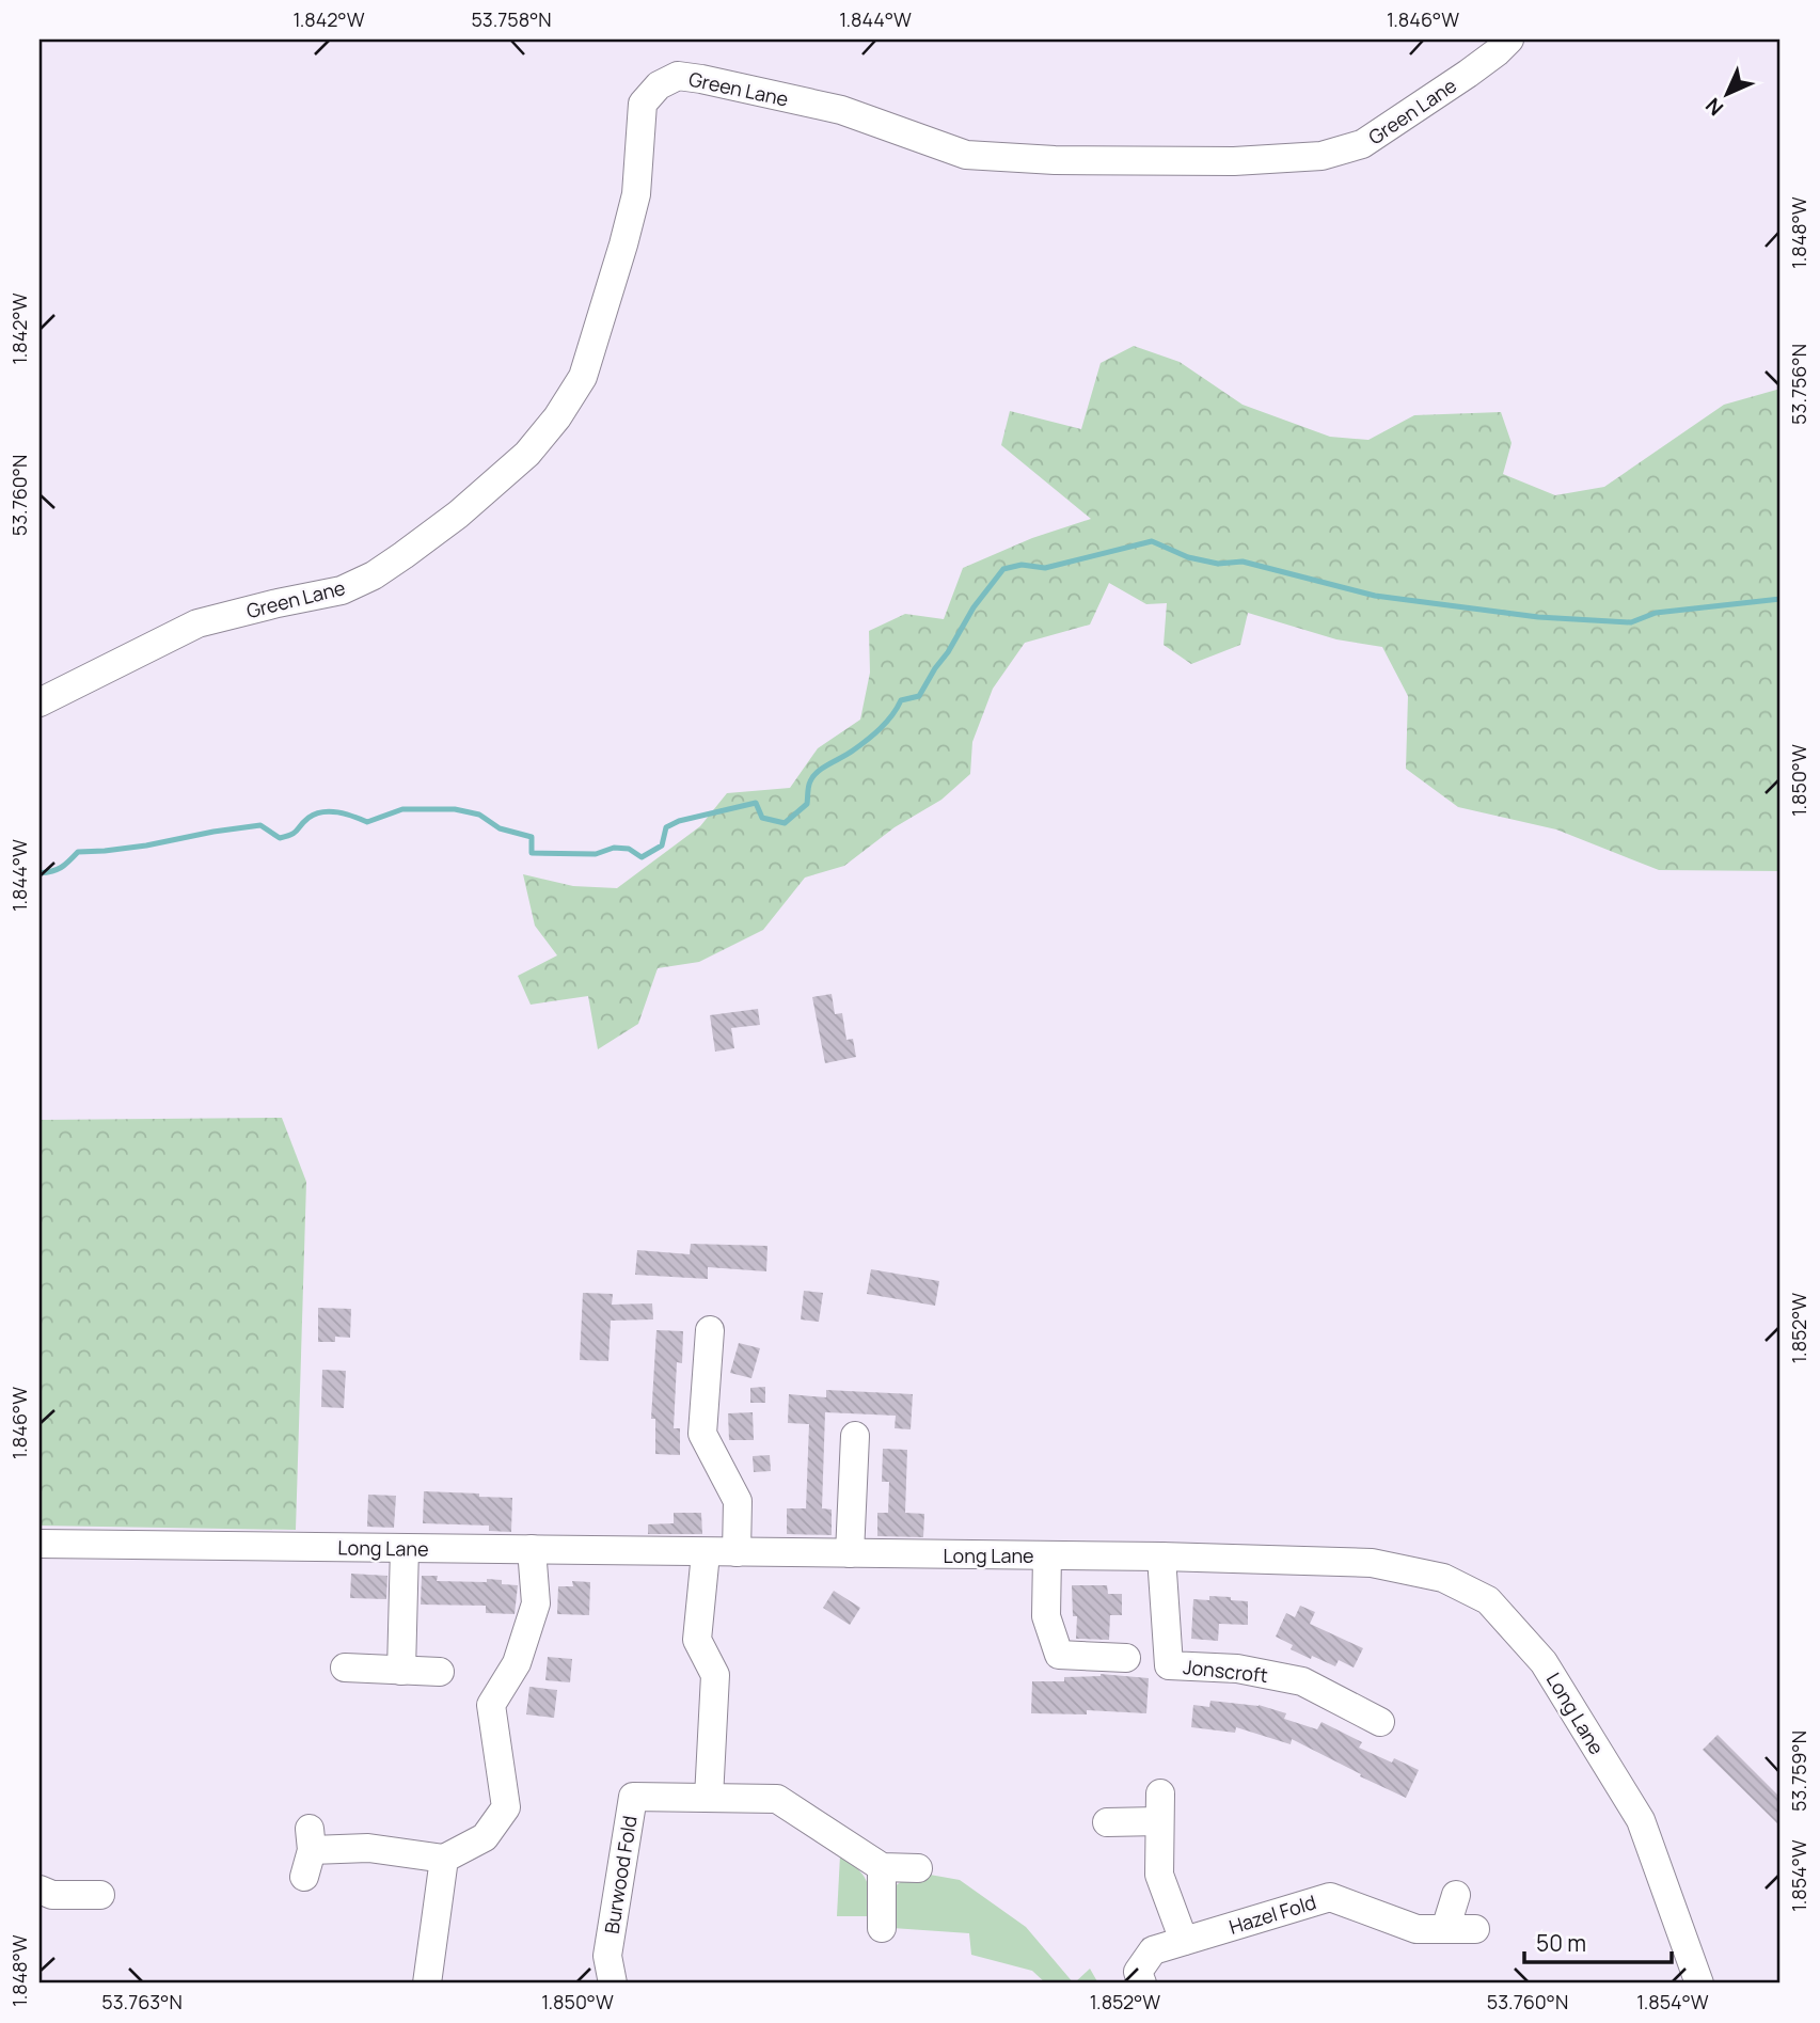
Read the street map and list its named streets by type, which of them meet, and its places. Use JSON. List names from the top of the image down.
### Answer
{
  "streets": {
    "street": [
      "Green Lane",
      "Long Lane",
      "Jonscroft",
      "Burwood Fold",
      "Hazel Fold"
    ]
  },
  "crossings": [
    ["Long Lane", "Jonscroft"]
  ],
  "scale_bar": "50 m",
  "north": "bottom left",
  "coordinates": [
    "1.842°W",
    "53.758°N",
    "1.844°W",
    "1.846°W",
    "1.848°W",
    "53.756°N",
    "53.760°N",
    "1.850°W",
    "1.852°W",
    "53.759°N",
    "1.854°W",
    "53.763°N"
  ]
}
